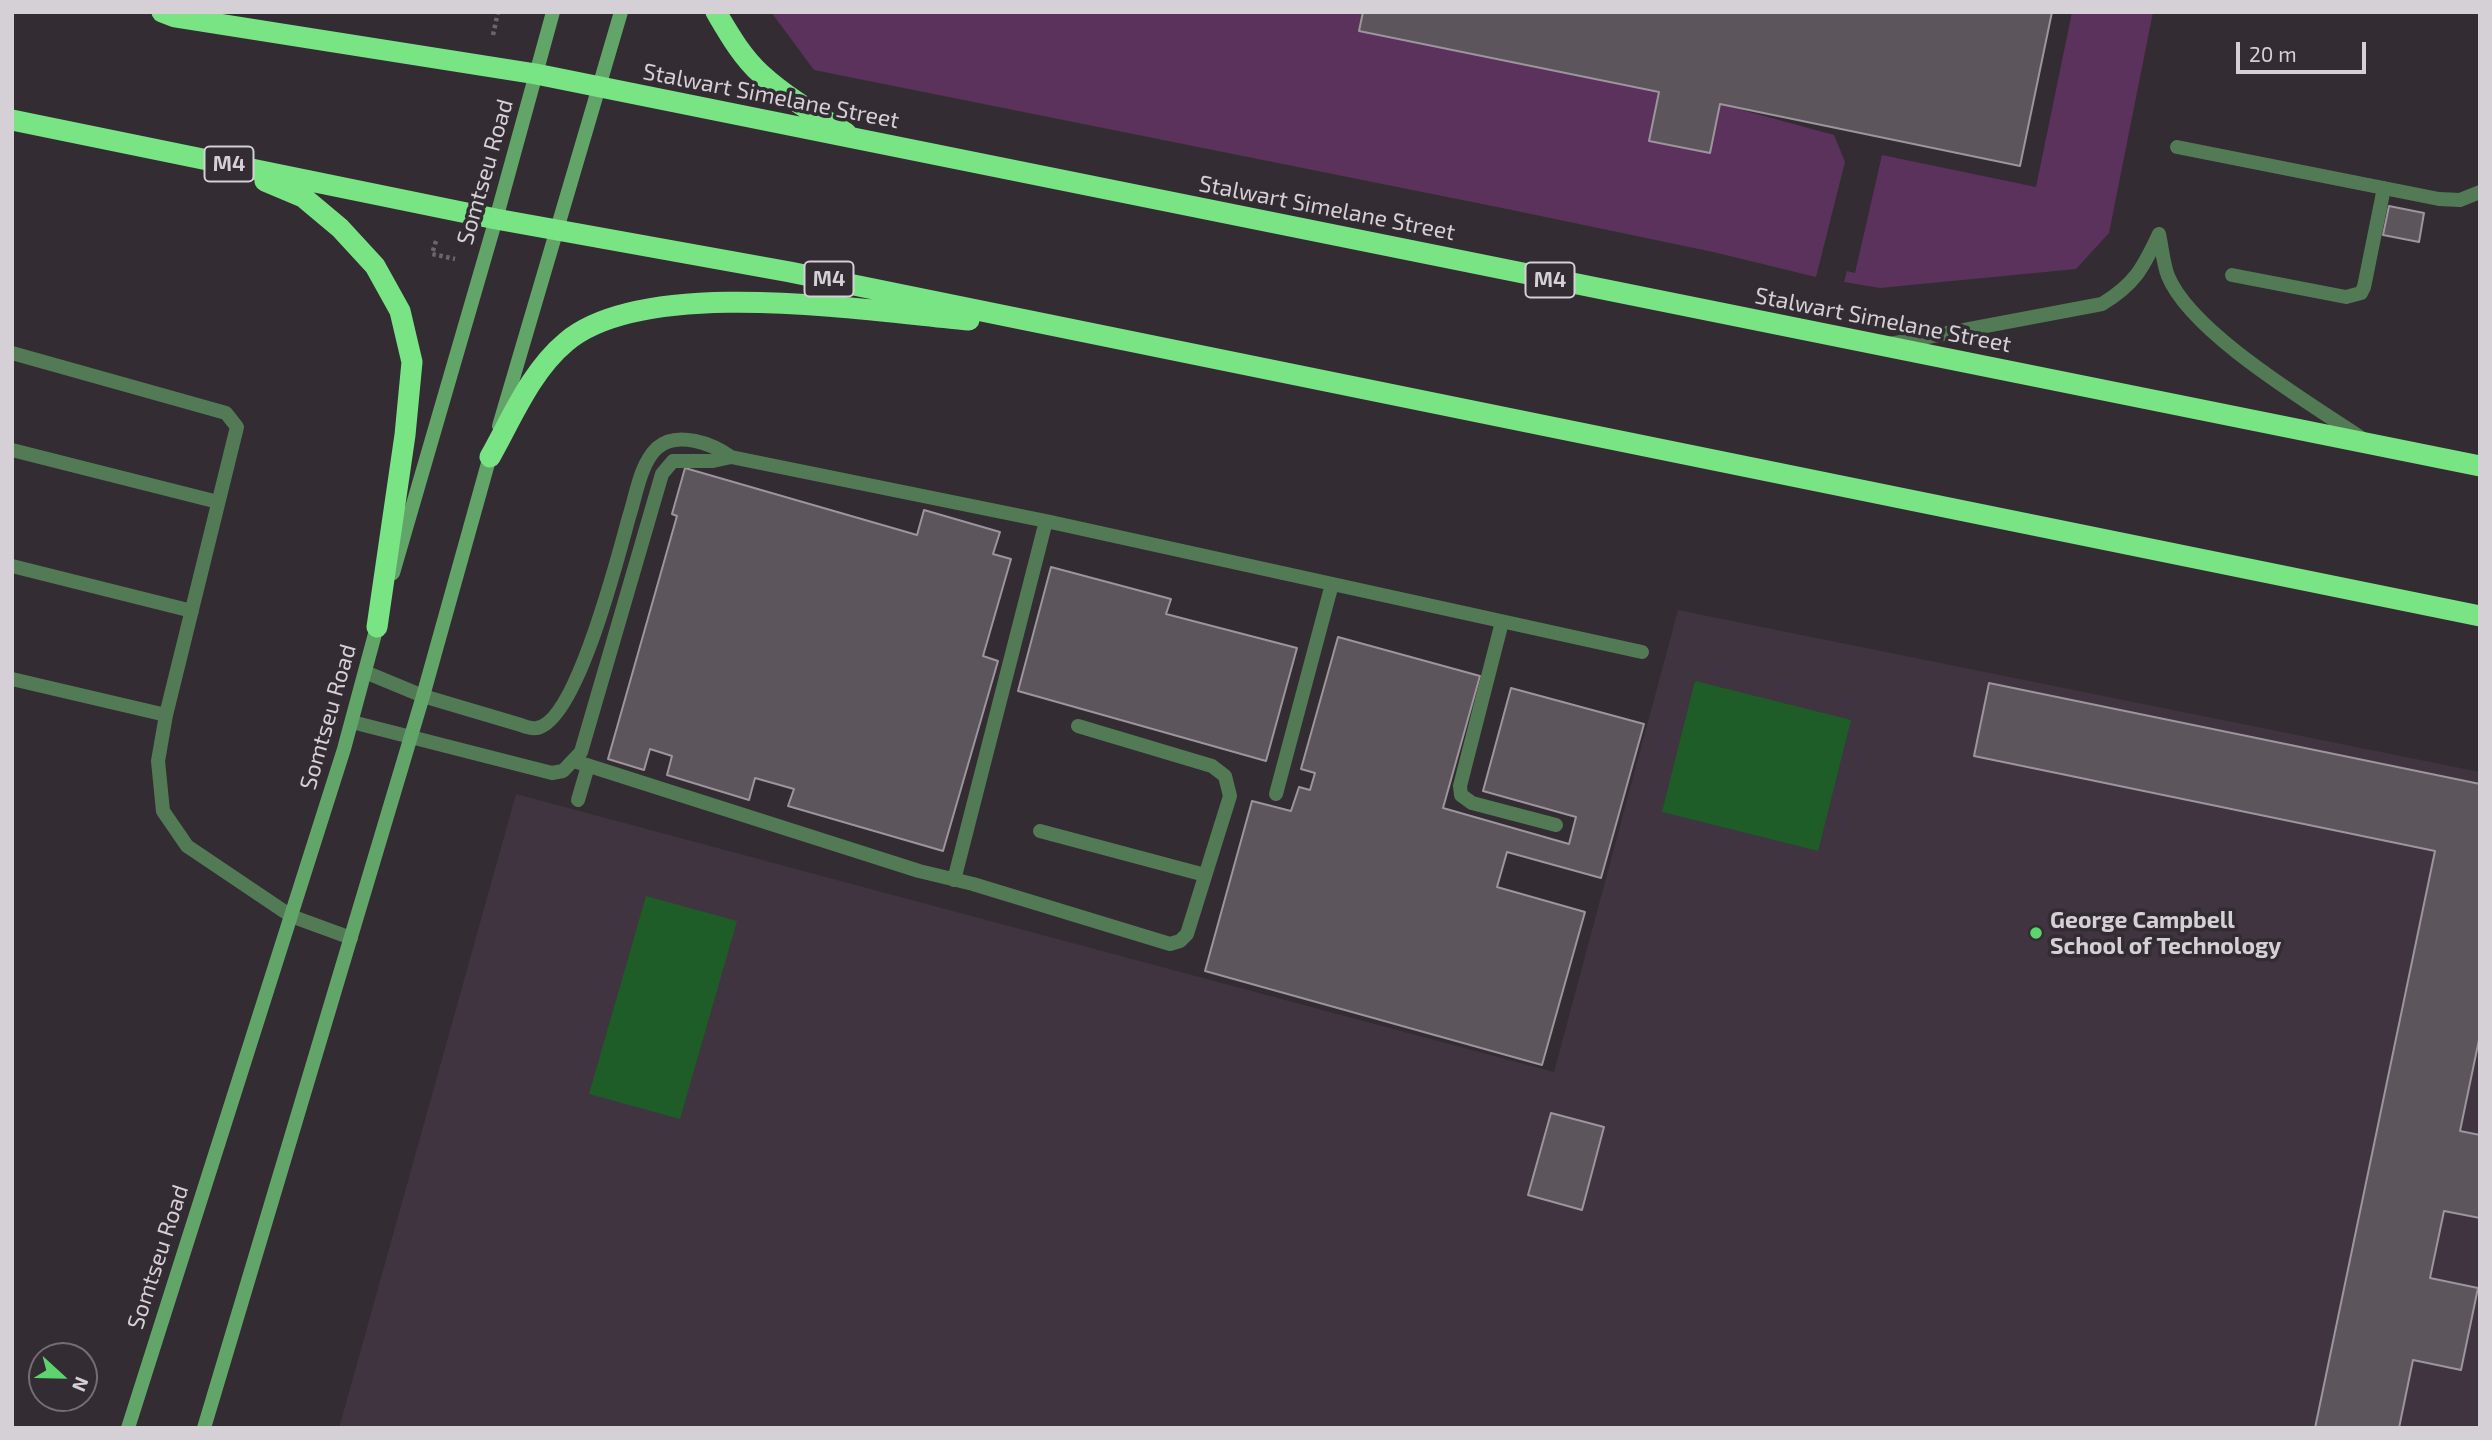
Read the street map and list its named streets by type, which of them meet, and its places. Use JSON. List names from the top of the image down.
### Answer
{
  "streets": {
    "highway": ["Stalwart Simelane Street", "M4"],
    "main road": ["Somtseu Road"]
  },
  "crossings": [
    ["Stalwart Simelane Street", "Somtseu Road"],
    ["M4", "Somtseu Road"]
  ],
  "places": ["George Campbell School of Technology"],
  "scale_bar": "20 m",
  "north": "right"
}
